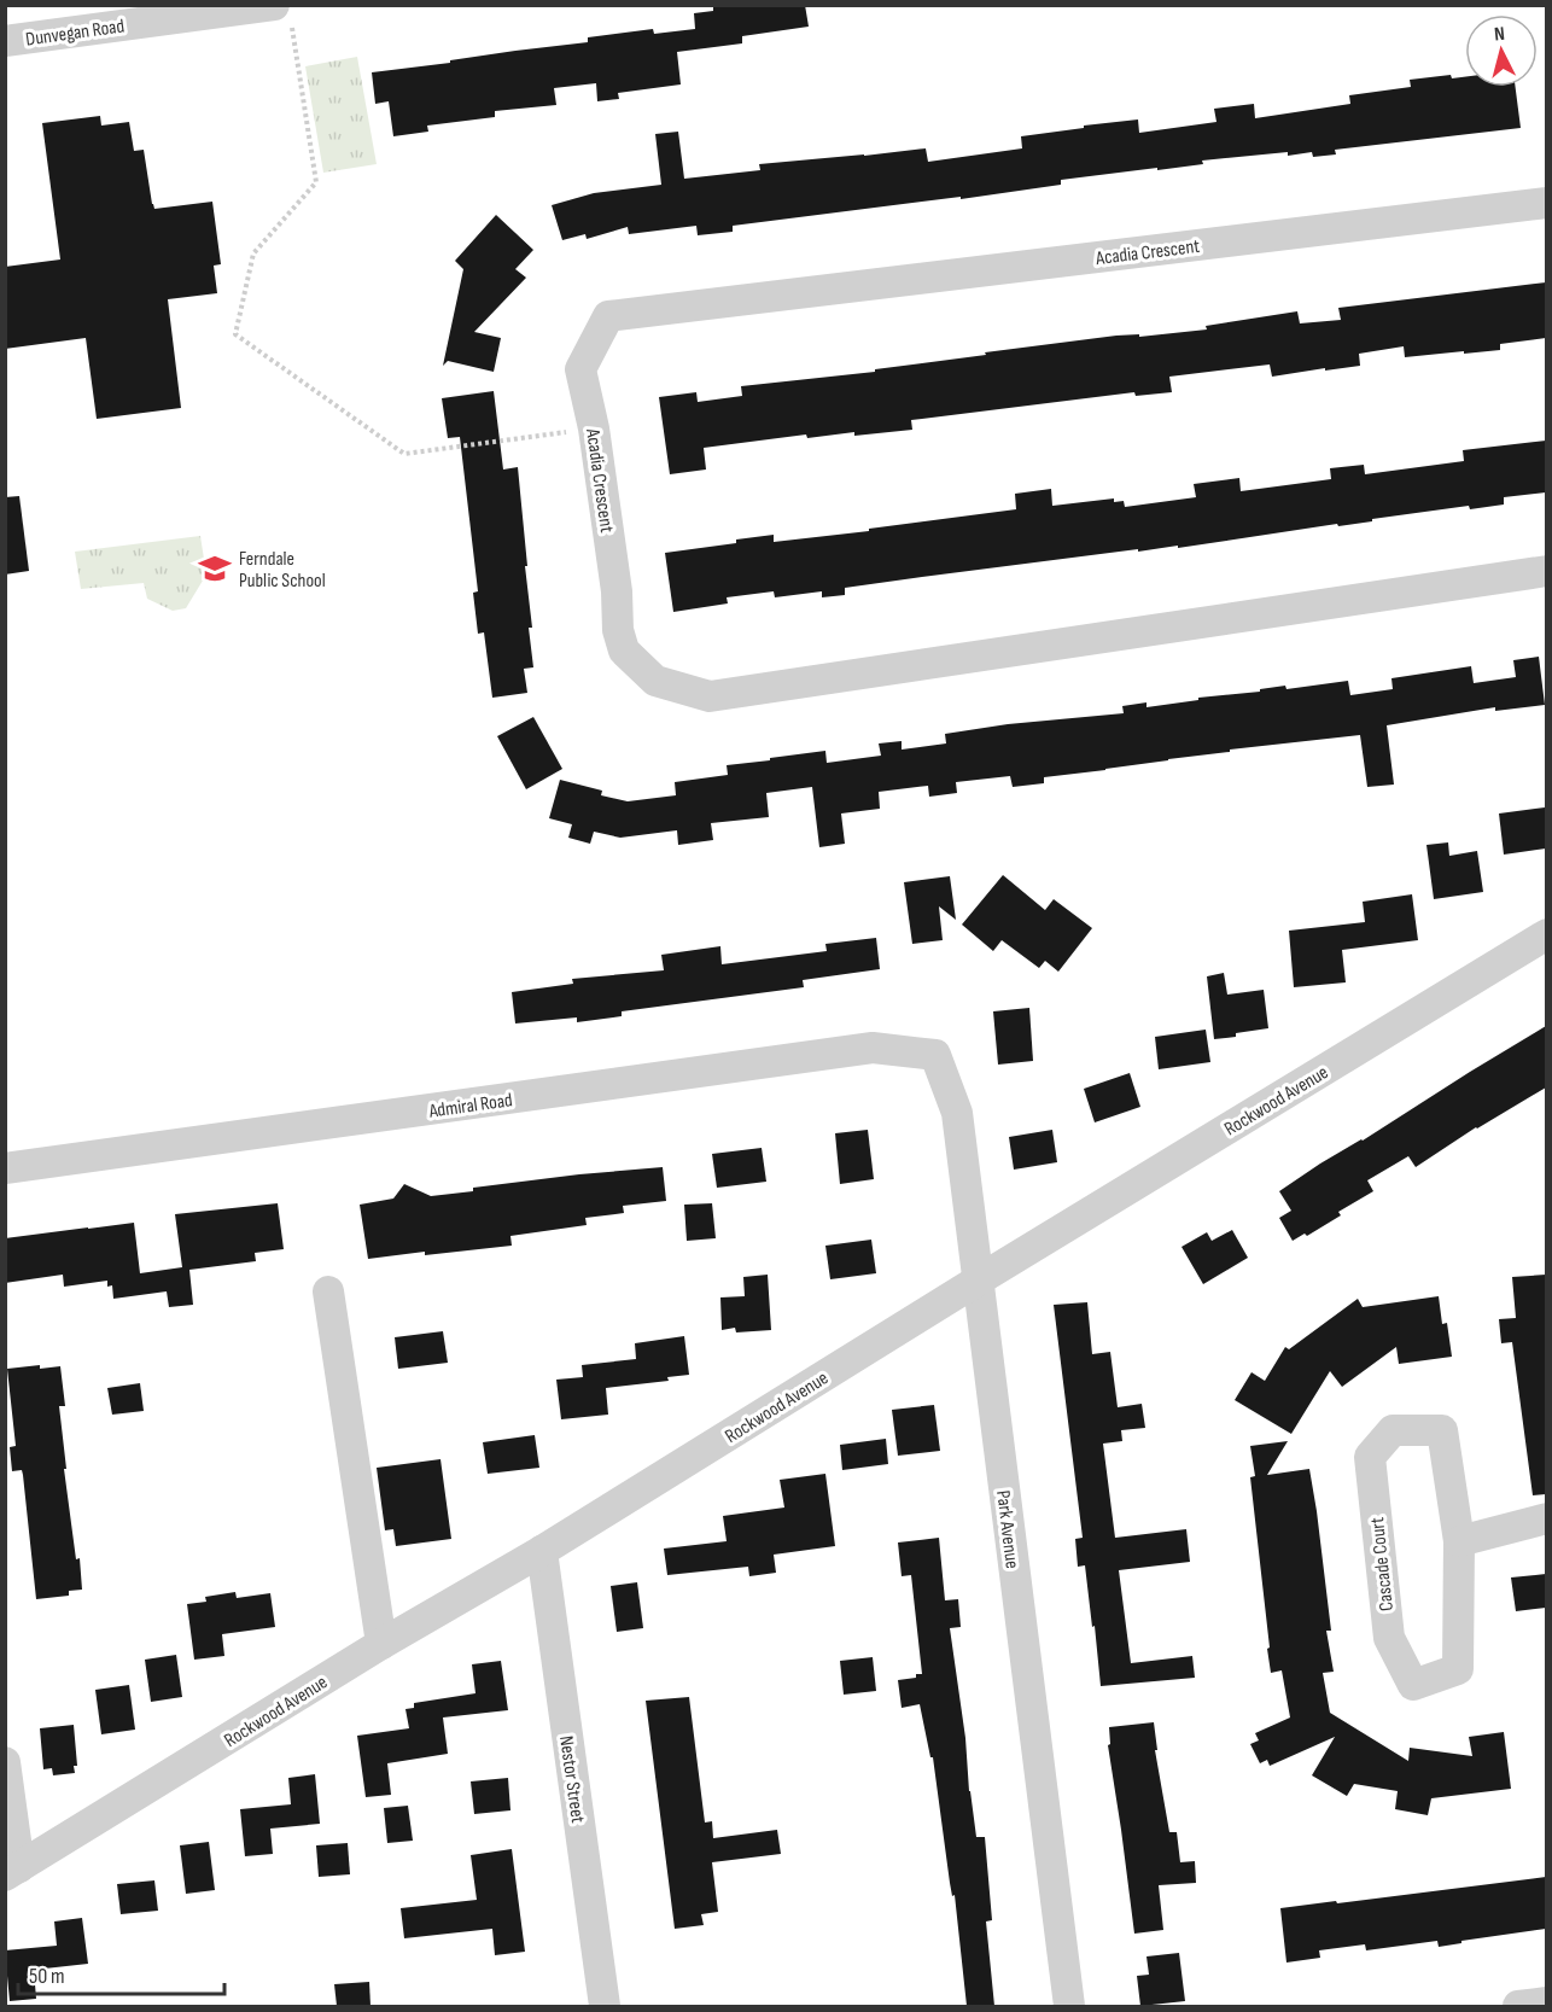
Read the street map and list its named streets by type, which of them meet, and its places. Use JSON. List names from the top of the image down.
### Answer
{
  "streets": {
    "street": [
      "Dunvegan Road",
      "Acadia Crescent",
      "Rockwood Avenue",
      "Admiral Road",
      "Park Avenue",
      "Cascade Court",
      "Nestor Street"
    ]
  },
  "crossings": [
    ["Rockwood Avenue", "Park Avenue"],
    ["Rockwood Avenue", "Nestor Street"],
    ["Admiral Road", "Park Avenue"]
  ],
  "places": {
    "school or university": ["Ferndale Public School"]
  },
  "scale_bar": "50 m",
  "north": "top"
}
